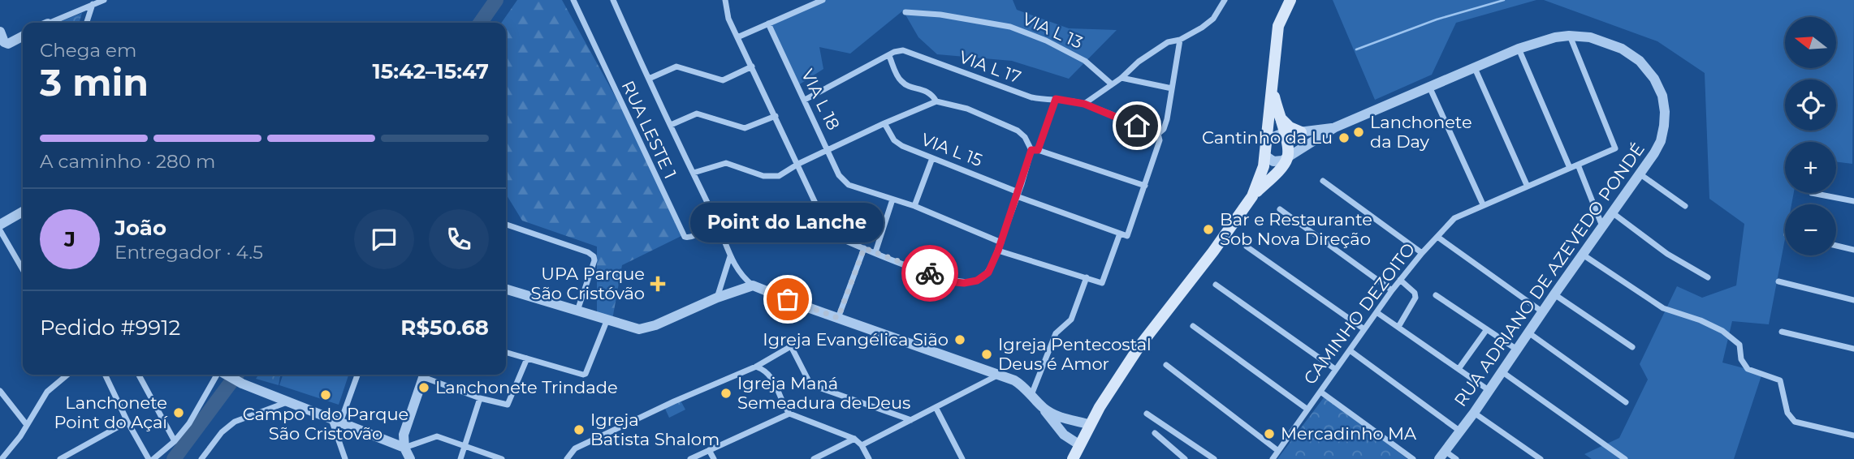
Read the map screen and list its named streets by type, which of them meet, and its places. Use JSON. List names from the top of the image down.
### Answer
{
  "streets": {
    "street": [
      "VIA L 13",
      "VIA L 17",
      "VIA L 18",
      "RUA LESTE 1",
      "VIA L 15",
      "RUA ADRIANO DE AZEVEDO PONDÉ",
      "CAMINHO DEZOITO"
    ]
  },
  "crossings": [
    ["VIA L 17", "VIA L 18"],
    ["RUA ADRIANO DE AZEVEDO PONDÉ", "CAMINHO DEZOITO"]
  ],
  "places": {
    "other": [
      "Lanchonete da Day",
      "Cantinho da Lu",
      "Bar e Restaurante Sob Nova Direção",
      "Point do Lanche",
      "Igreja Evangélica Sião",
      "Igreja Pentecostal Deus é Amor",
      "Lanchonete Trindade",
      "Igreja Maná Semeadura de Deus",
      "Campo 1 do Parque São Cristovão",
      "Lanchonete Point do Açaí",
      "Igreja Batista Shalom",
      "Mercadinho MA"
    ],
    "health": ["UPA Parque São Cristóvão"]
  },
  "north": "left",
  "page": {
    "map_buttons": ["+", "−"],
    "heading": ["3 min", "Chega em", "15:42–15:47"],
    "panel": [
      "João",
      "Entregador · 4.5",
      "Pedido #9912",
      "R$50.68"
    ],
    "bar": "A caminho · 280 m",
    "bubble": "Point do Lanche",
    "round": "J"
  }
}
